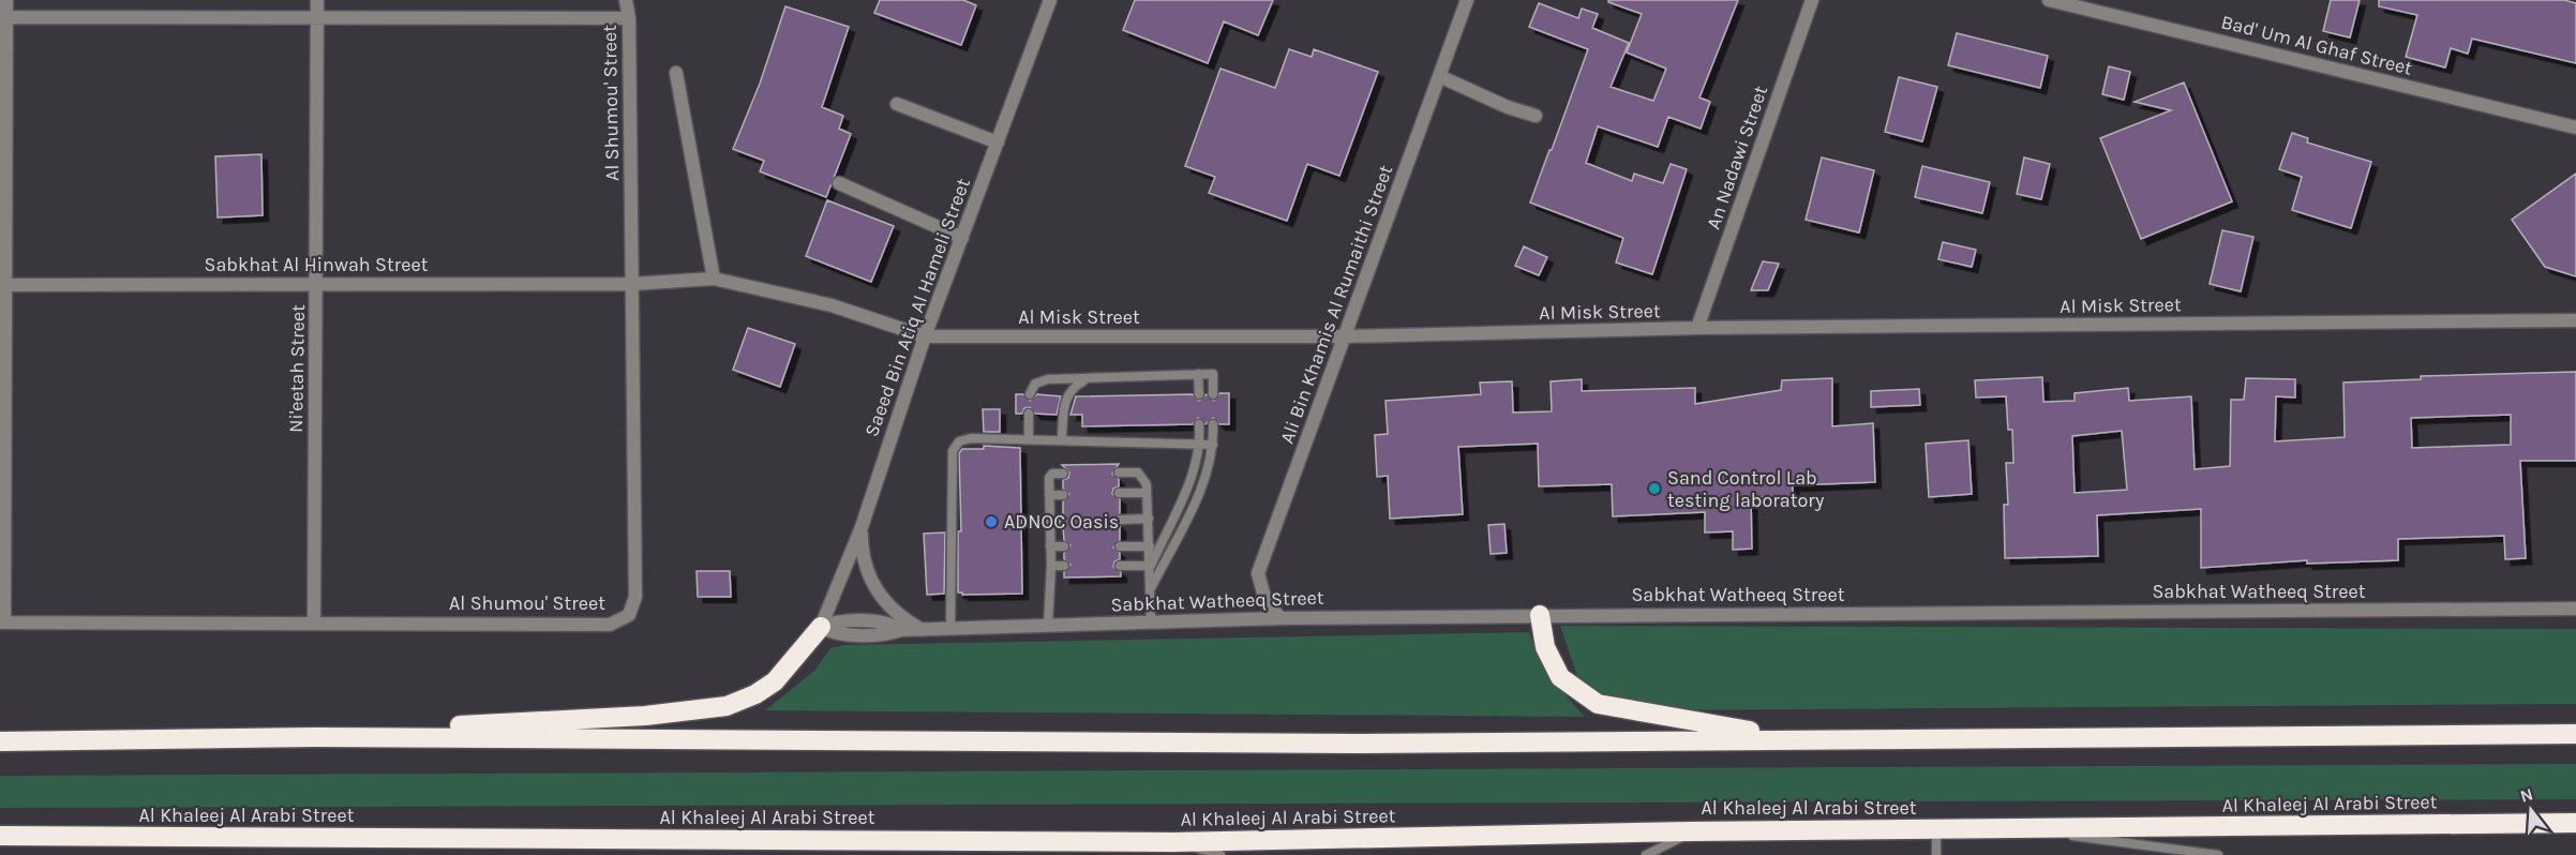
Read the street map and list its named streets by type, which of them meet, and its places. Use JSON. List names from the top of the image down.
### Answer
{
  "streets": {
    "highway": ["Al Khaleej Al Arabi Street"],
    "street": [
      "Bad' Um Al Ghaf Street",
      "Al Shumou' Street",
      "An Nadawi Street",
      "Sabkhat Al Hinwah Street",
      "Ali Bin Khamis Al Rumaithi Street",
      "Al Misk Street",
      "Saeed Bin Atiq Al Hameli Street",
      "Ni'eetah Street",
      "Sabkhat Watheeq Street"
    ]
  },
  "crossings": [
    ["Al Shumou' Street", "Sabkhat Al Hinwah Street"],
    ["Al Shumou' Street", "Al Misk Street"],
    ["Al Shumou' Street", "Ni'eetah Street"],
    ["An Nadawi Street", "Al Misk Street"],
    ["Sabkhat Al Hinwah Street", "Al Misk Street"],
    ["Sabkhat Al Hinwah Street", "Ni'eetah Street"],
    ["Ali Bin Khamis Al Rumaithi Street", "Al Misk Street"],
    ["Ali Bin Khamis Al Rumaithi Street", "Sabkhat Watheeq Street"],
    ["Al Misk Street", "Saeed Bin Atiq Al Hameli Street"],
    ["Saeed Bin Atiq Al Hameli Street", "Sabkhat Watheeq Street"]
  ],
  "places": ["Sand Control Lab testing laboratory", "ADNOC Oasis"],
  "north": "top"
}
